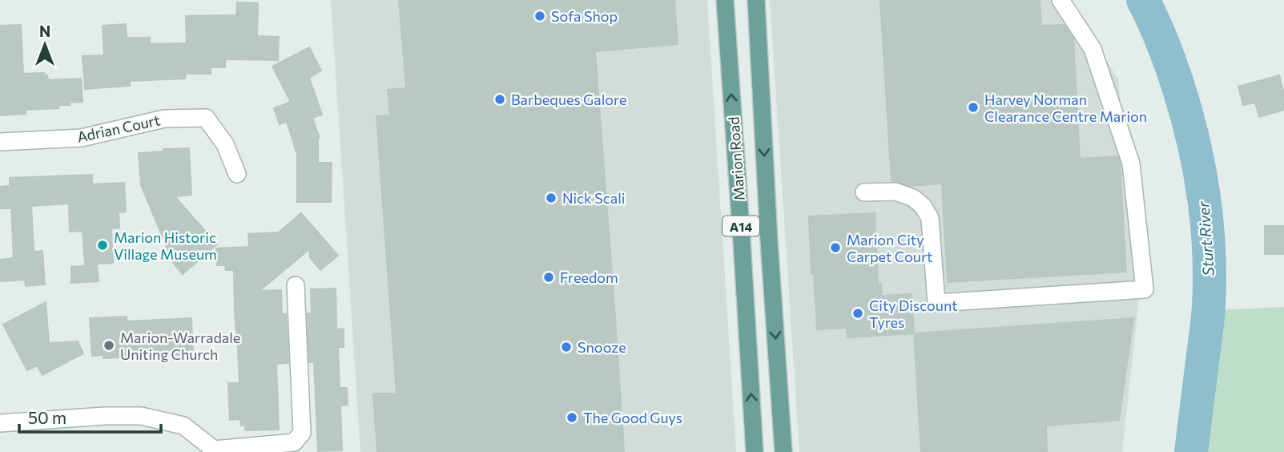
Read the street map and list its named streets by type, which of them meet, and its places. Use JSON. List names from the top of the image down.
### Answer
{
  "streets": {
    "main road": ["Marion Road", "A14"],
    "street": ["Adrian Court"]
  },
  "water": ["Sturt River"],
  "places": [
    "Sofa Shop",
    "Barbeques Galore",
    "Harvey Norman Clearance Centre Marion",
    "Nick Scali",
    "Marion Historic Village Museum",
    "Marion City Carpet Court",
    "Freedom",
    "City Discount Tyres",
    "Marion-Warradale Uniting Church",
    "Snooze",
    "The Good Guys"
  ],
  "scale_bar": "50 m",
  "north": "top"
}
